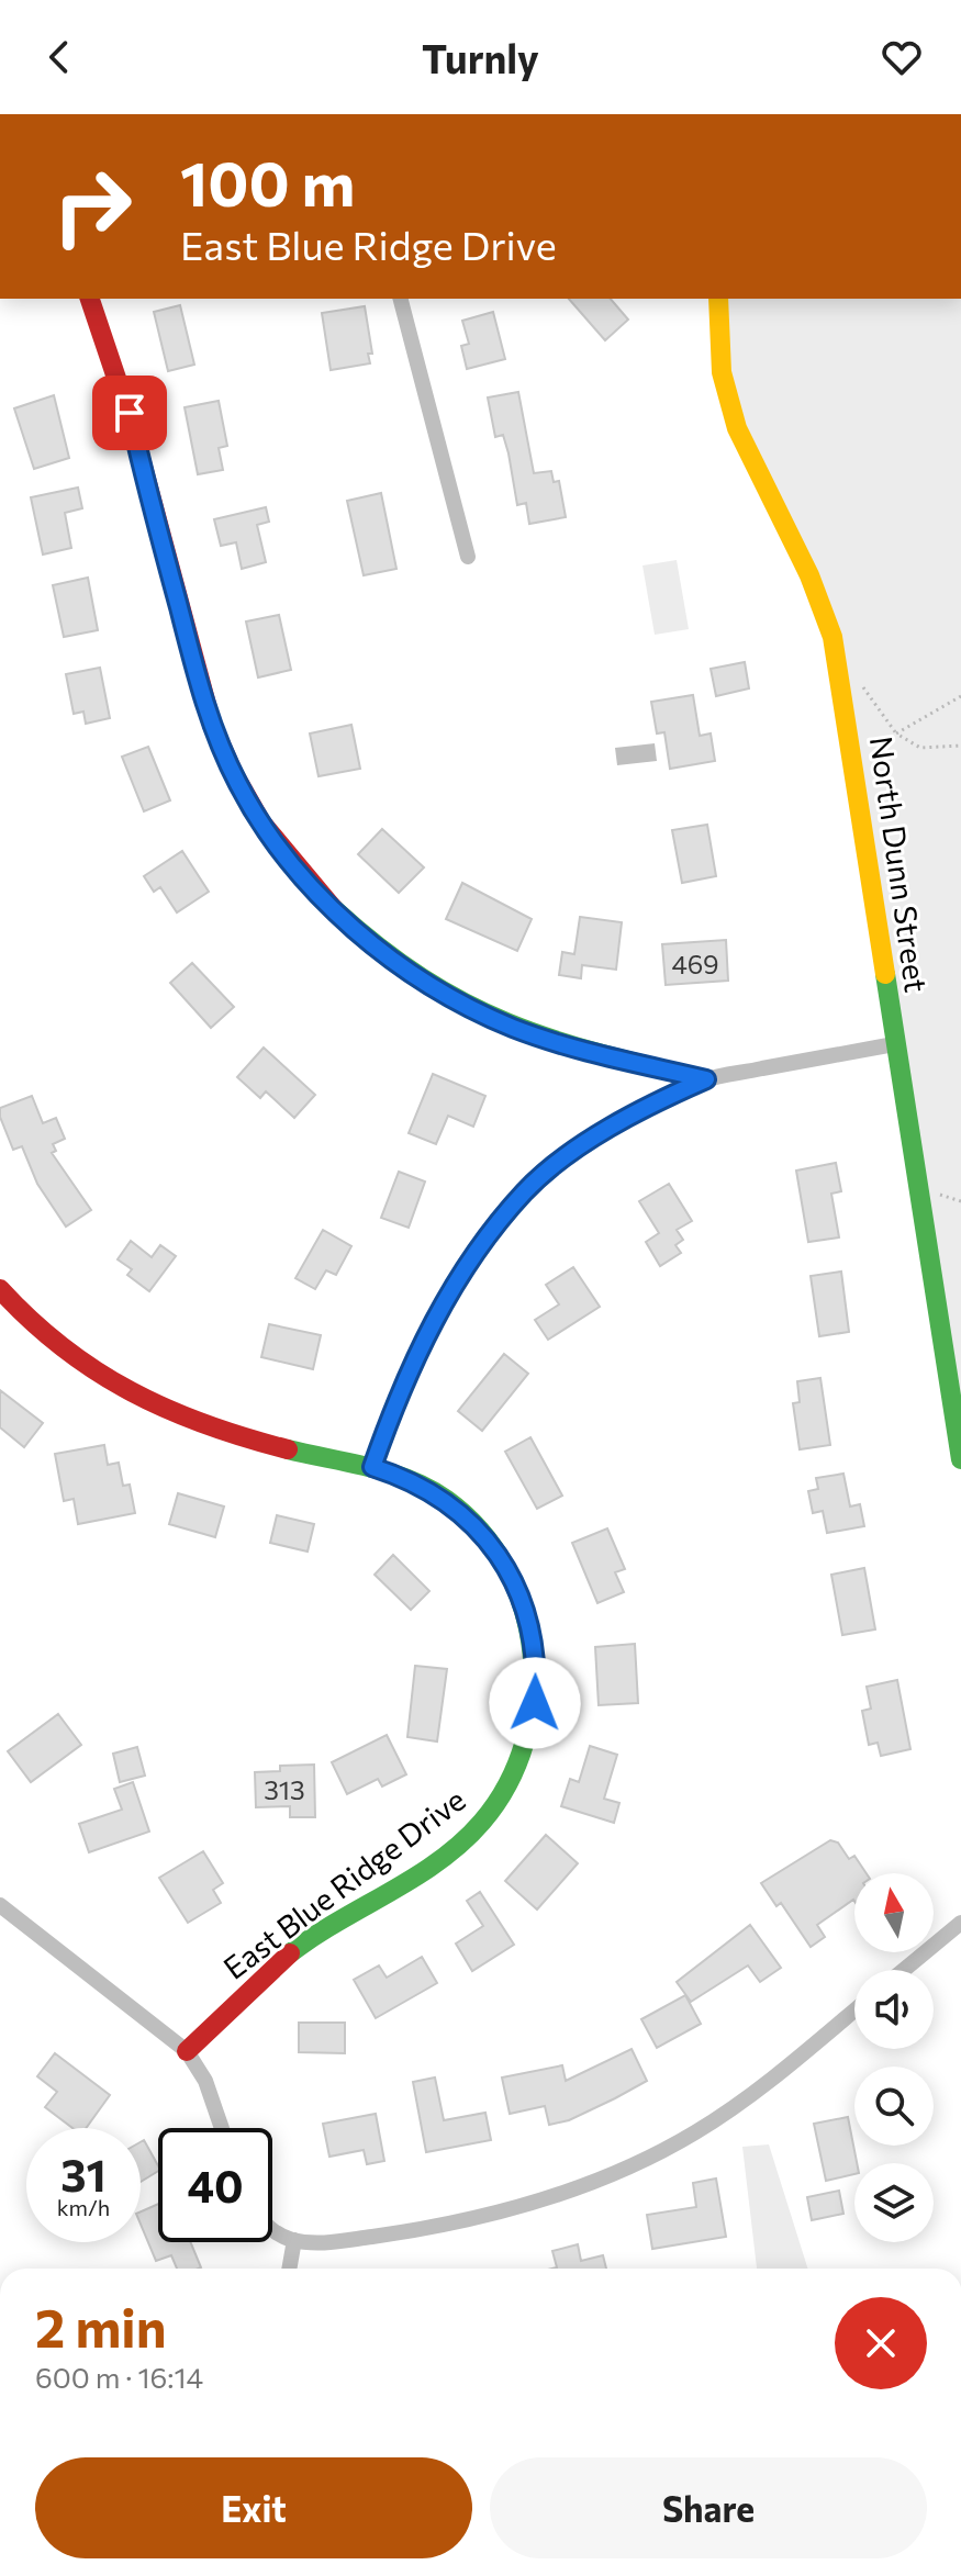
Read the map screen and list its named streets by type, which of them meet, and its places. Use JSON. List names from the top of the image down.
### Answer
{
  "streets": {
    "street": ["North Dunn Street", "East Blue Ridge Drive"]
  },
  "house_numbers": ["469", "313"],
  "north": "top",
  "page": {
    "header": "Turnly",
    "turn": ["100 m", "East Blue Ridge Drive"],
    "speed": "31 km/h",
    "limit": "40",
    "heading": ["2 min", "600 m · 16:14"],
    "buttons": ["Exit", "Share"]
  }
}
